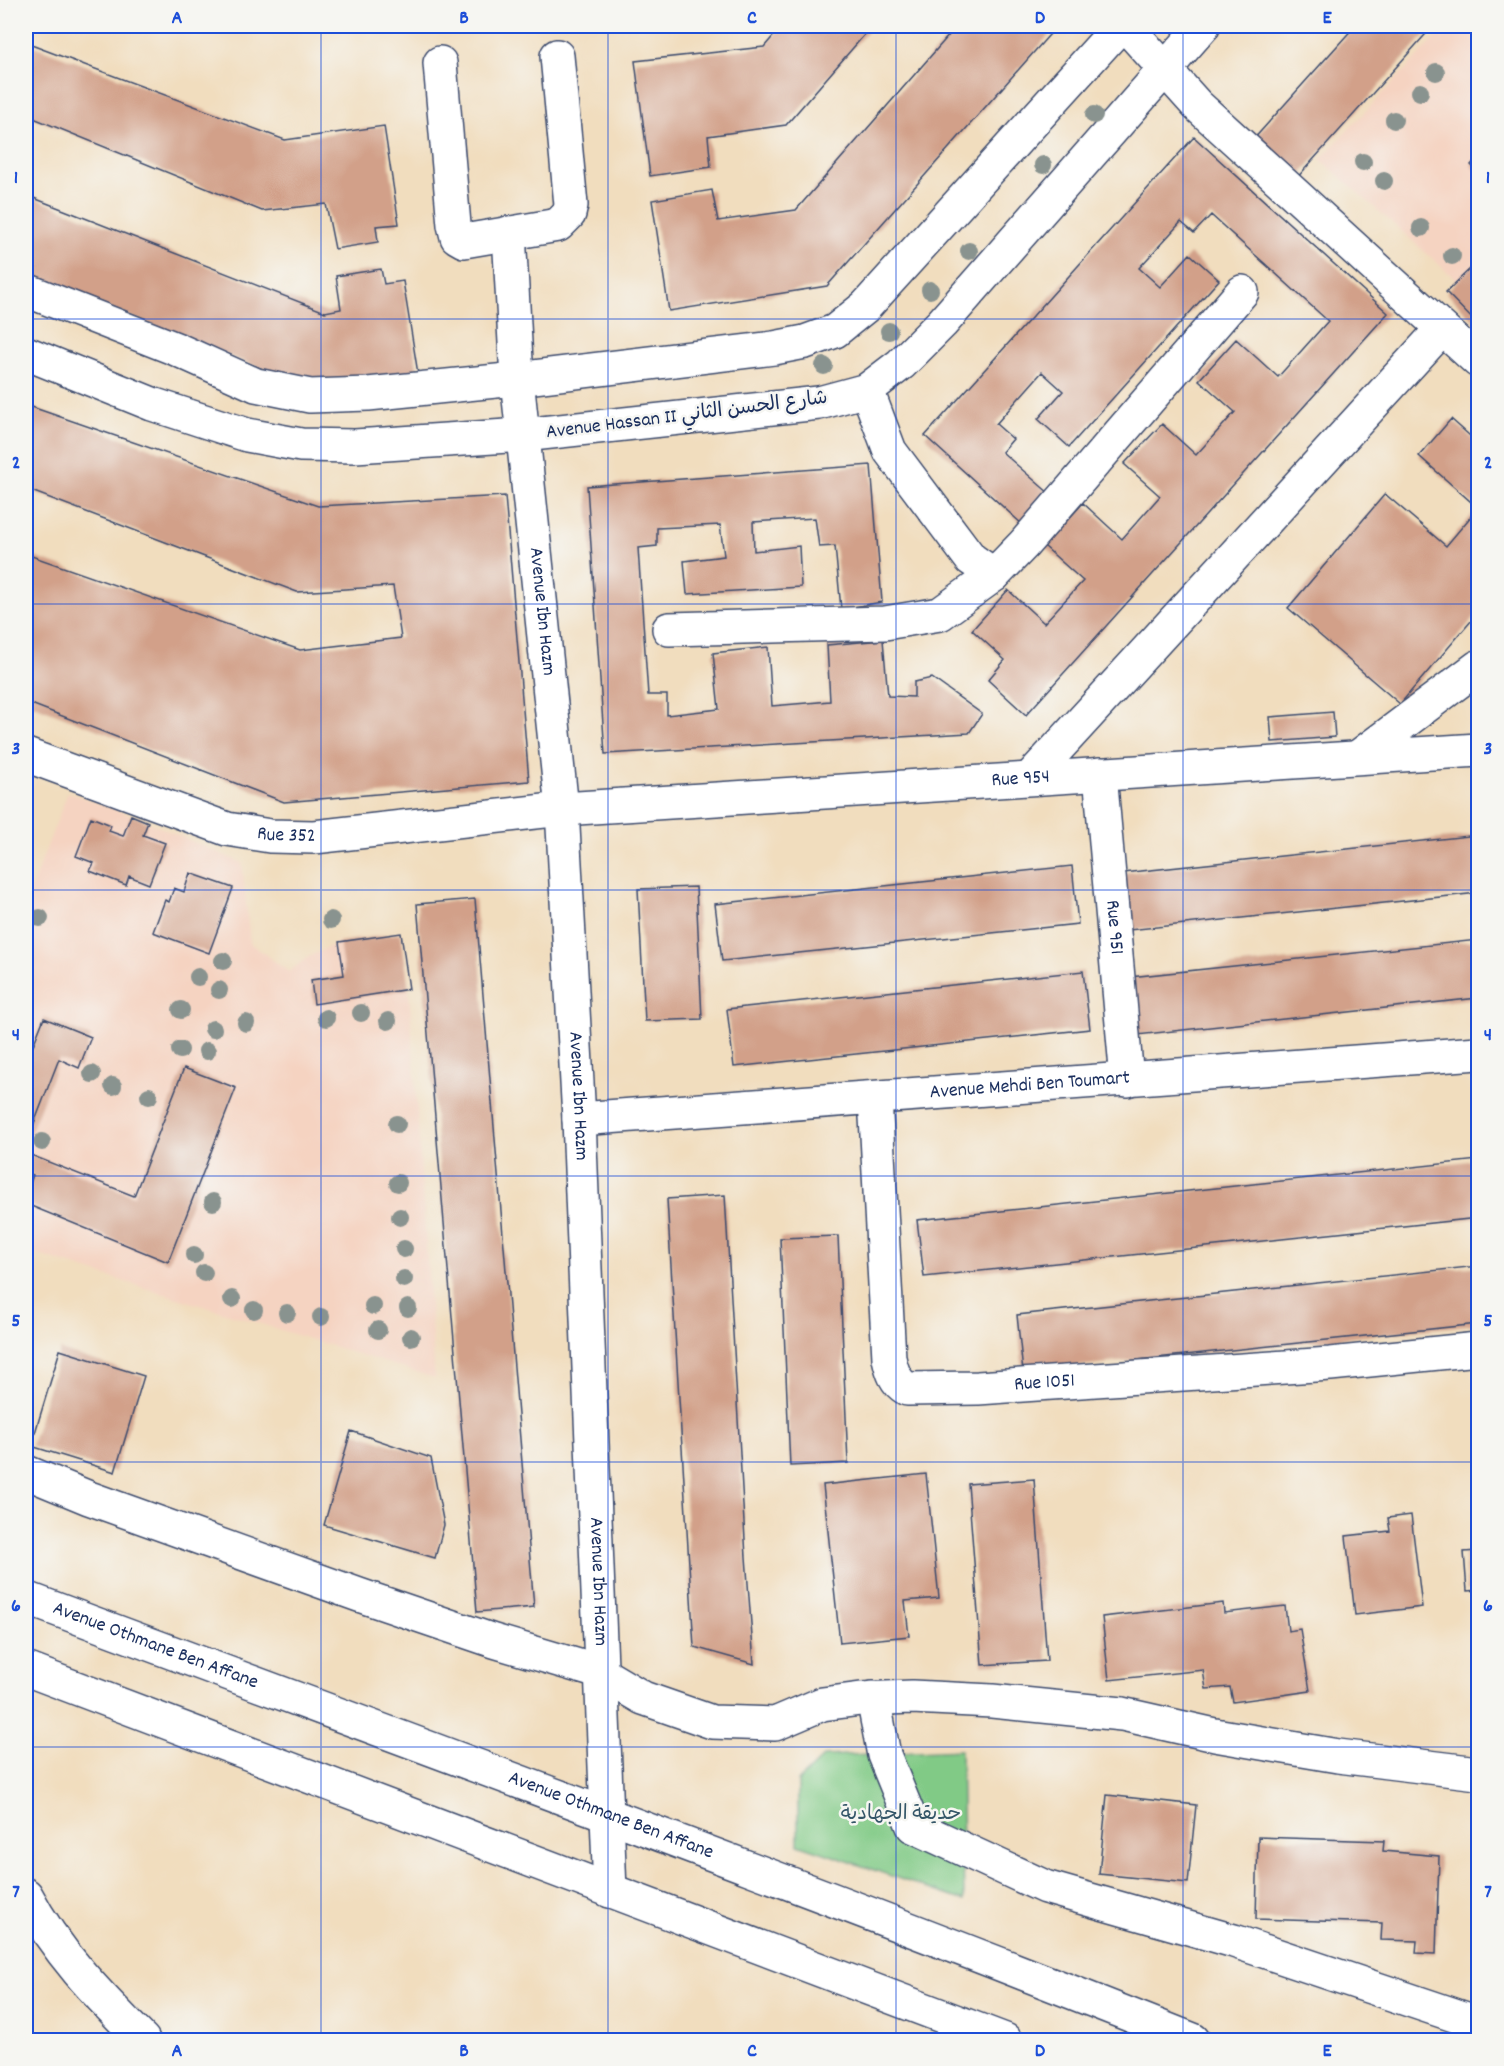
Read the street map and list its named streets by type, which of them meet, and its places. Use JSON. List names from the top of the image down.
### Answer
{
  "streets": {
    "street": [
      "Avenue Hassan II شارع الحسن الثاني",
      "Avenue Ibn Hazm",
      "Rue 954",
      "Rue 352",
      "Rue 951",
      "Avenue Mehdi Ben Toumart",
      "Rue 1051",
      "Avenue Othmane Ben Affane"
    ]
  },
  "crossings": [
    ["Avenue Hassan II شارع الحسن الثاني", "Avenue Ibn Hazm"],
    ["Avenue Ibn Hazm", "Rue 954"],
    ["Avenue Ibn Hazm", "Rue 352"],
    ["Avenue Ibn Hazm", "Avenue Mehdi Ben Toumart"],
    ["Avenue Ibn Hazm", "Avenue Othmane Ben Affane"],
    ["Rue 954", "Rue 352"],
    ["Rue 954", "Rue 951"],
    ["Rue 951", "Avenue Mehdi Ben Toumart"],
    ["Avenue Mehdi Ben Toumart", "Rue 1051"]
  ],
  "parks": ["حديقة الجهادية"],
  "grid": {
    "columns": [
      "A",
      "B",
      "C",
      "D",
      "E"
    ],
    "rows": [
      "1",
      "2",
      "3",
      "4",
      "5",
      "6",
      "7"
    ]
  }
}
